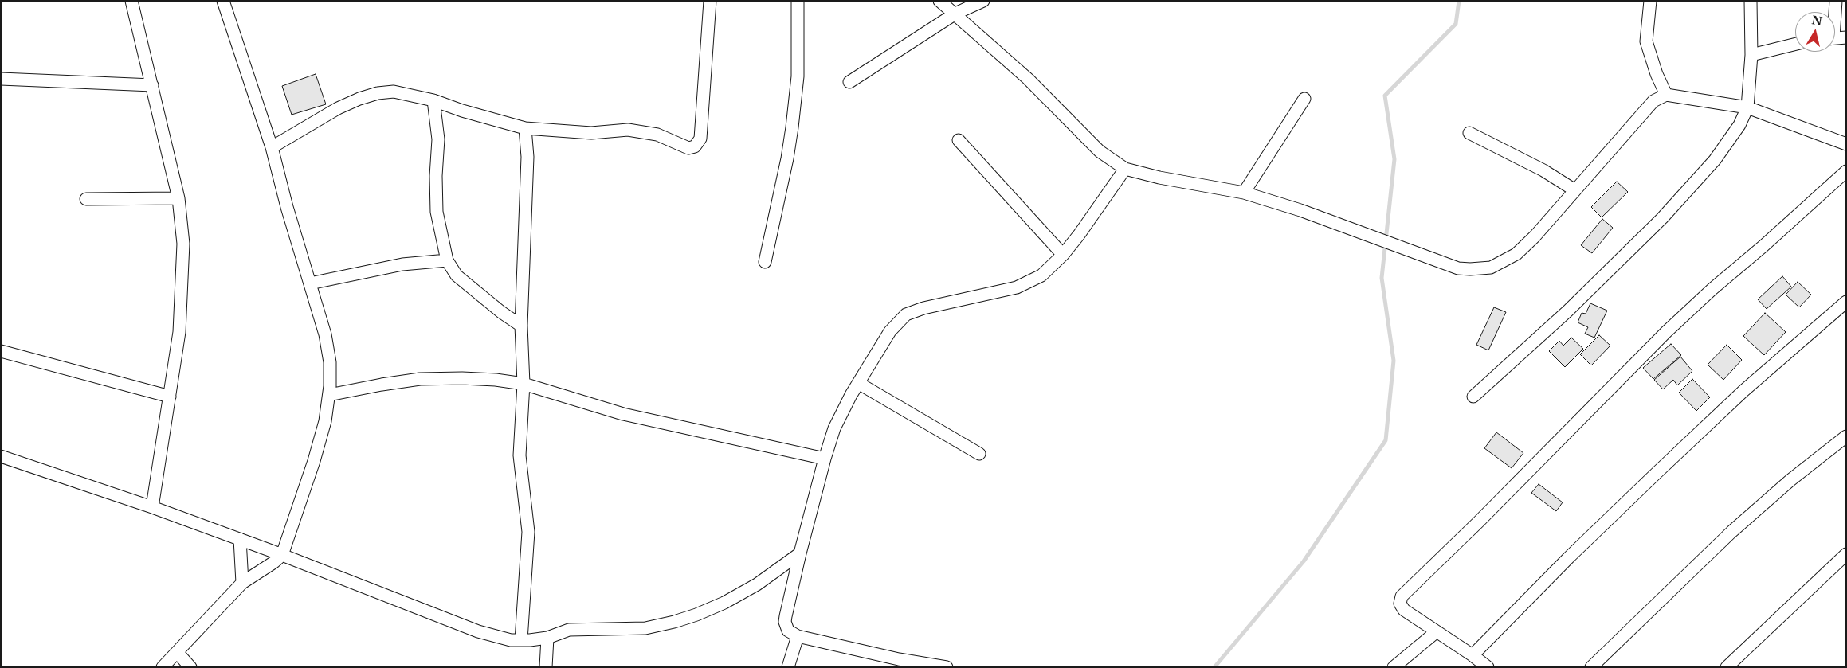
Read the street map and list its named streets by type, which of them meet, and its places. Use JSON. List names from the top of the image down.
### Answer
{
  "north": "top"
}
